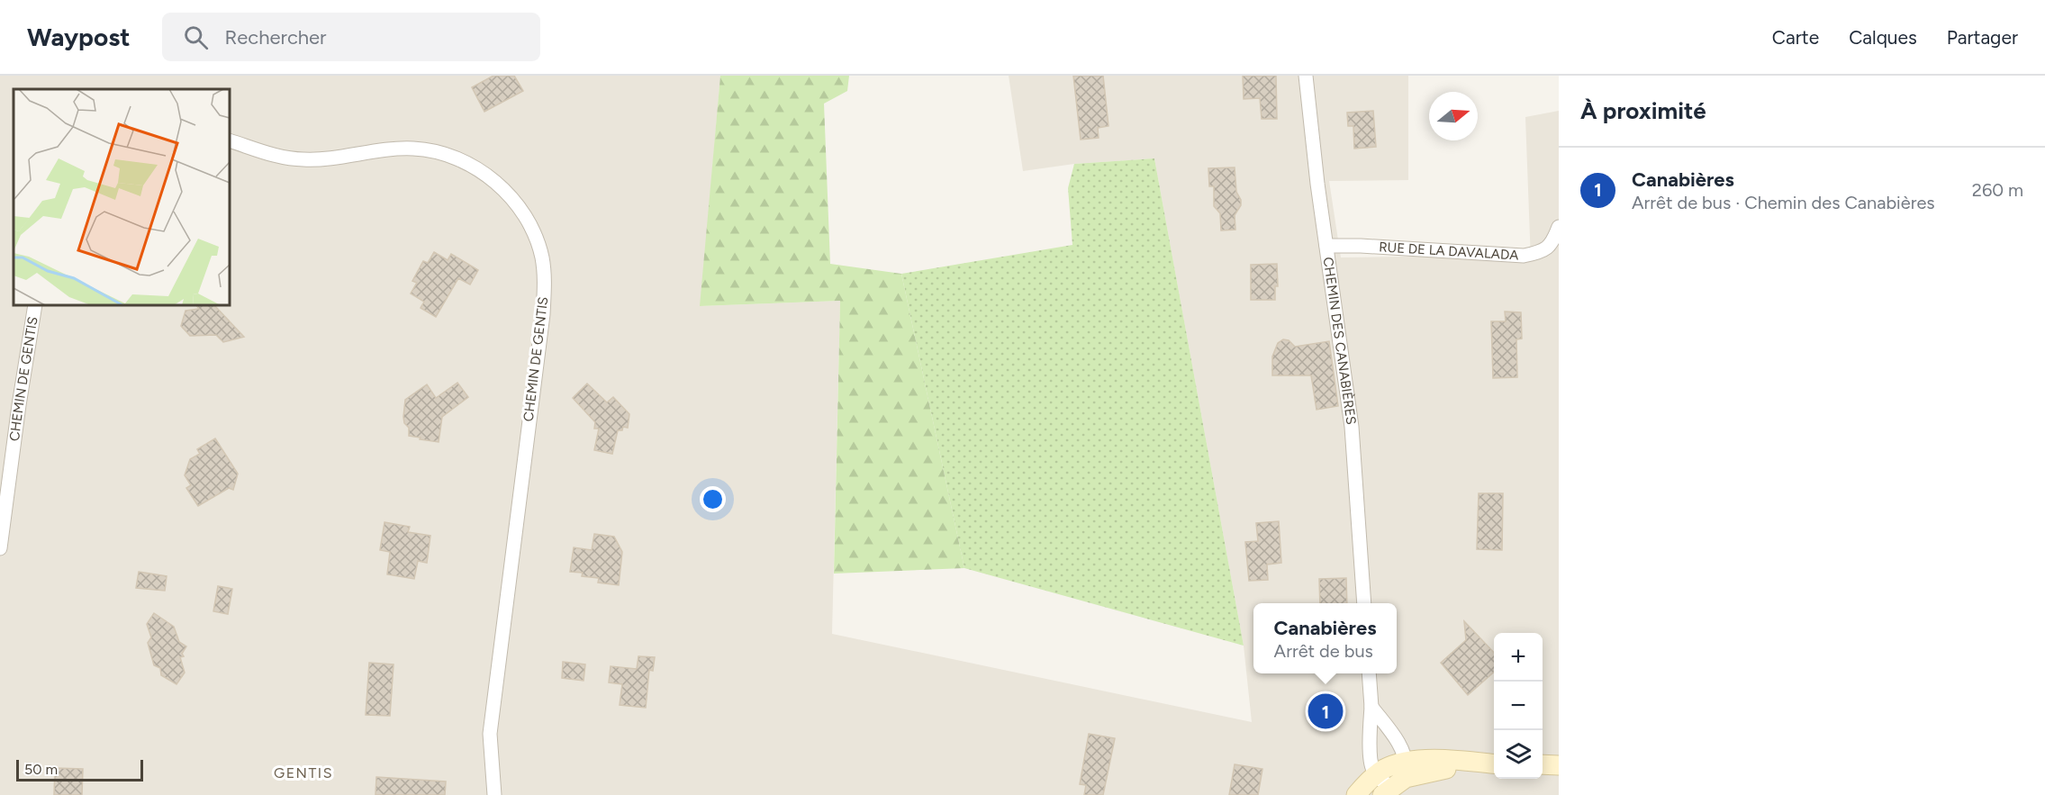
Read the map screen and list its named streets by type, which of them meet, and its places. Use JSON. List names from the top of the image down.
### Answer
{
  "streets": {
    "street": ["RUE DE LA DAVALADA", "CHEMIN DES CANABIÈRES", "CHEMIN DE GENTIS"]
  },
  "crossings": [
    ["RUE DE LA DAVALADA", "CHEMIN DES CANABIÈRES"]
  ],
  "districts": ["GENTIS"],
  "scale_bar": "50 m",
  "north": "right",
  "page": {
    "header": "Waypost",
    "search": "Rechercher",
    "nav": ["Carte", "Calques", "Partager"],
    "heading": "À proximité",
    "list": [
      {
        "mark": "1",
        "name": "Canabières",
        "note": "Arrêt de bus · Chemin des Canabières",
        "value": "260 m"
      }
    ],
    "popup": ["Canabières", "Arrêt de bus"],
    "map_buttons": ["+", "−"],
    "pins": "1",
    "scale": "50 m"
  }
}
